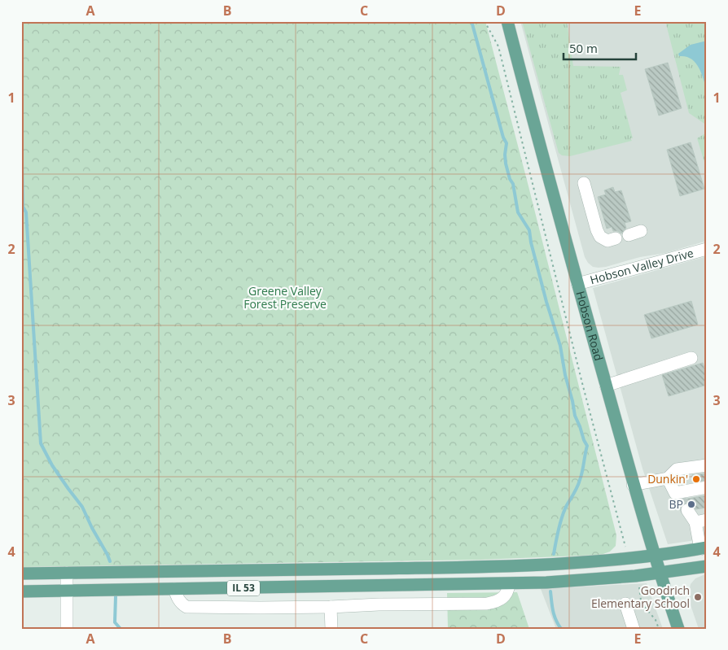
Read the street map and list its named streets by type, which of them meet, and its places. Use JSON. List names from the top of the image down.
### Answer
{
  "streets": {
    "main road": ["Hobson Road", "IL 53"],
    "street": ["Hobson Valley Drive"]
  },
  "crossings": [
    ["Hobson Valley Drive", "Hobson Road"],
    ["Hobson Road", "IL 53"]
  ],
  "parks": ["Greene Valley Forest Preserve"],
  "places": ["Dunkin'", "BP", "Goodrich Elementary School"],
  "scale_bar": "50 m",
  "grid": {
    "columns": [
      "A",
      "B",
      "C",
      "D",
      "E"
    ],
    "rows": [
      "1",
      "2",
      "3",
      "4"
    ]
  }
}
